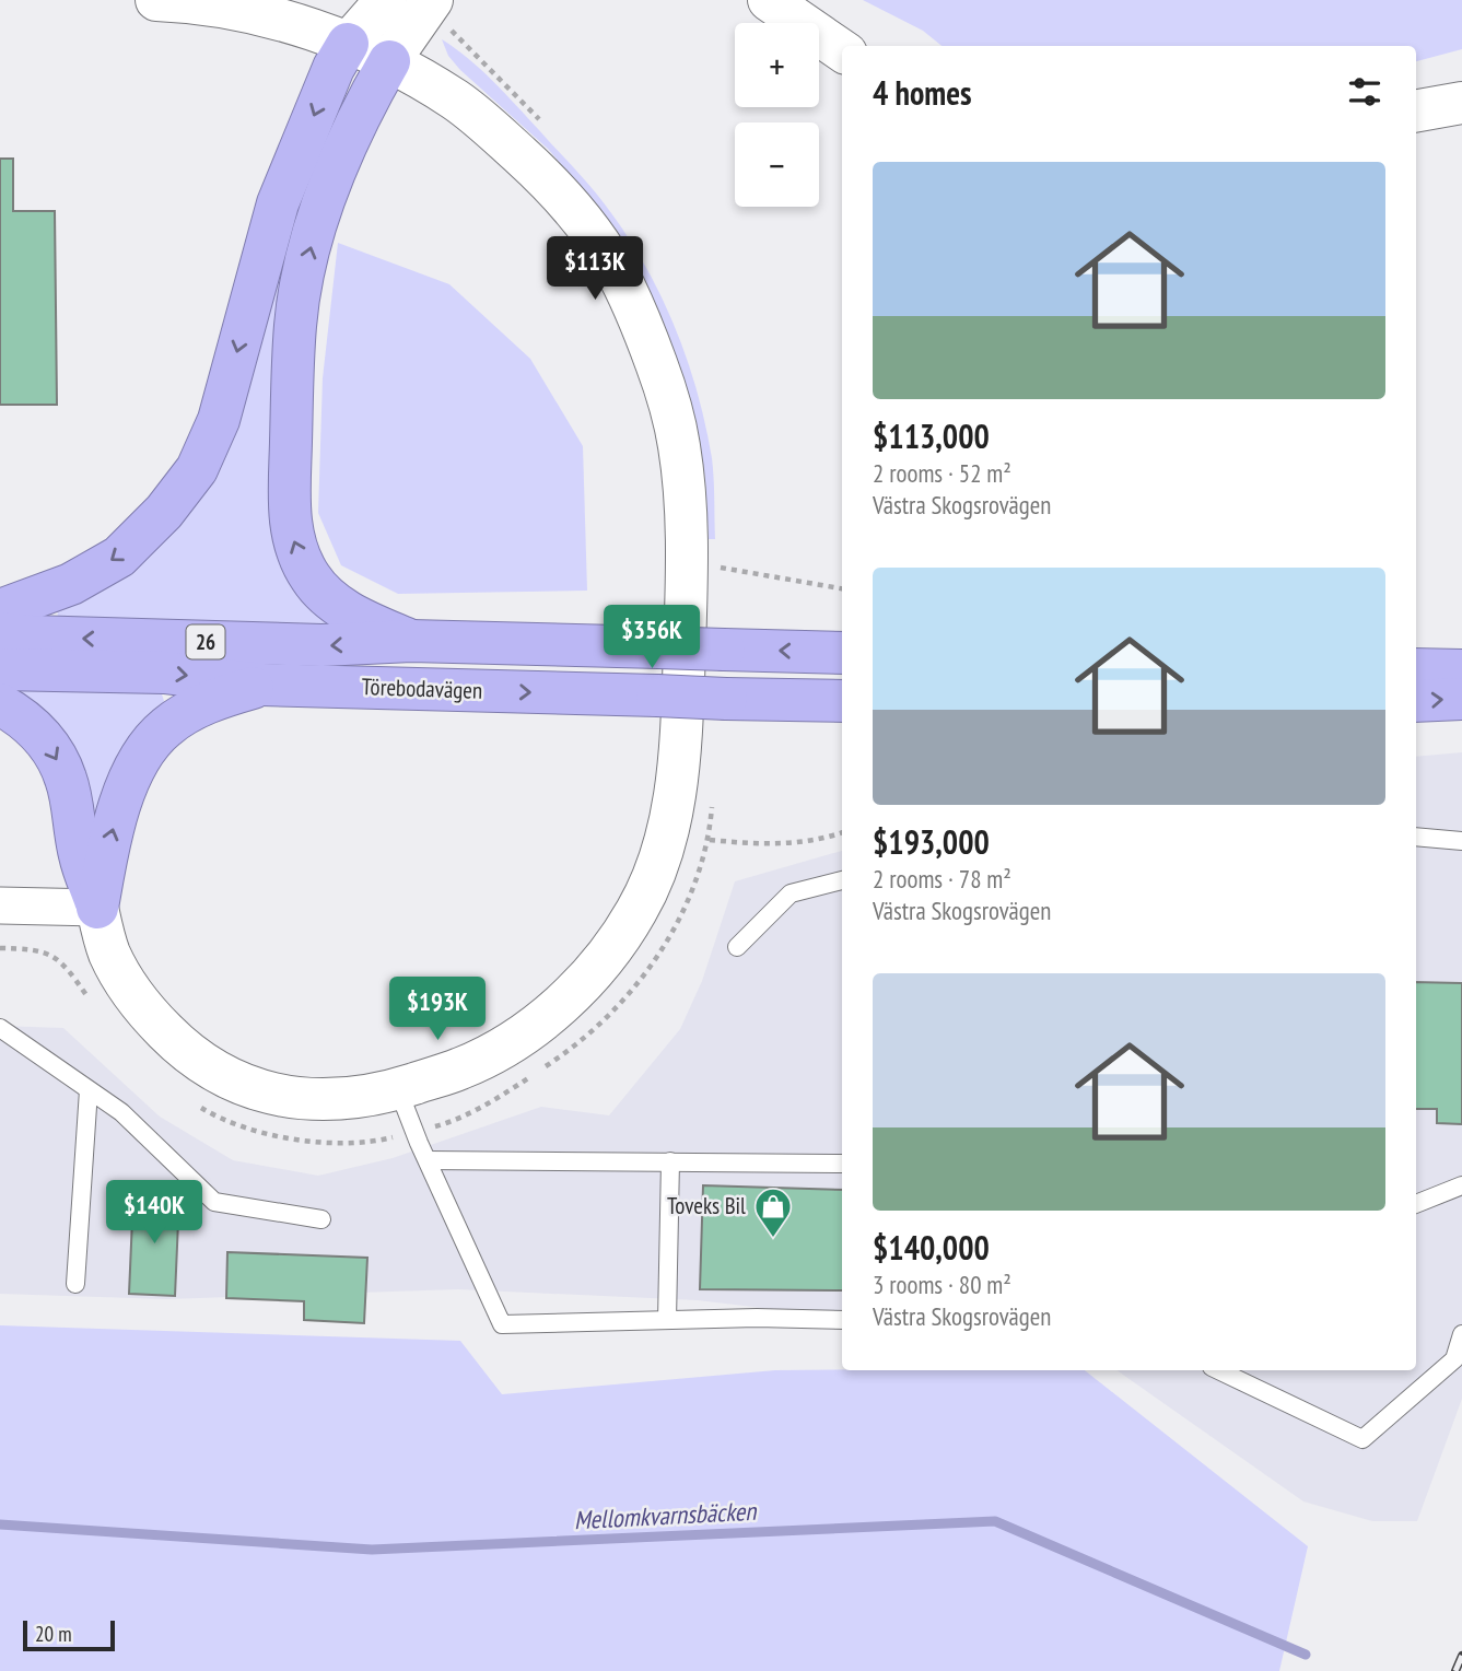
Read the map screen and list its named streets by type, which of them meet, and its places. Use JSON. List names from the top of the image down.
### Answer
{
  "streets": {
    "highway": ["26", "Törebodavägen"]
  },
  "water": ["Mellomkvarnsbäcken"],
  "places": {
    "shop": ["Toveks Bil"]
  },
  "scale_bar": "20 m",
  "page": {
    "map_buttons": ["+", "−"],
    "heading": "4 homes",
    "list": [
      {
        "name": "$113,000",
        "note": "2 rooms · 52 m² · Västra Skogsrovägen"
      },
      {
        "name": "$193,000",
        "note": "2 rooms · 78 m² · Västra Skogsrovägen"
      },
      {
        "name": "$140,000",
        "note": "3 rooms · 80 m² · Västra Skogsrovägen"
      }
    ],
    "price": [
      "$113K",
      "$356K",
      "$193K",
      "$140K"
    ],
    "scale": "20 m"
  }
}
